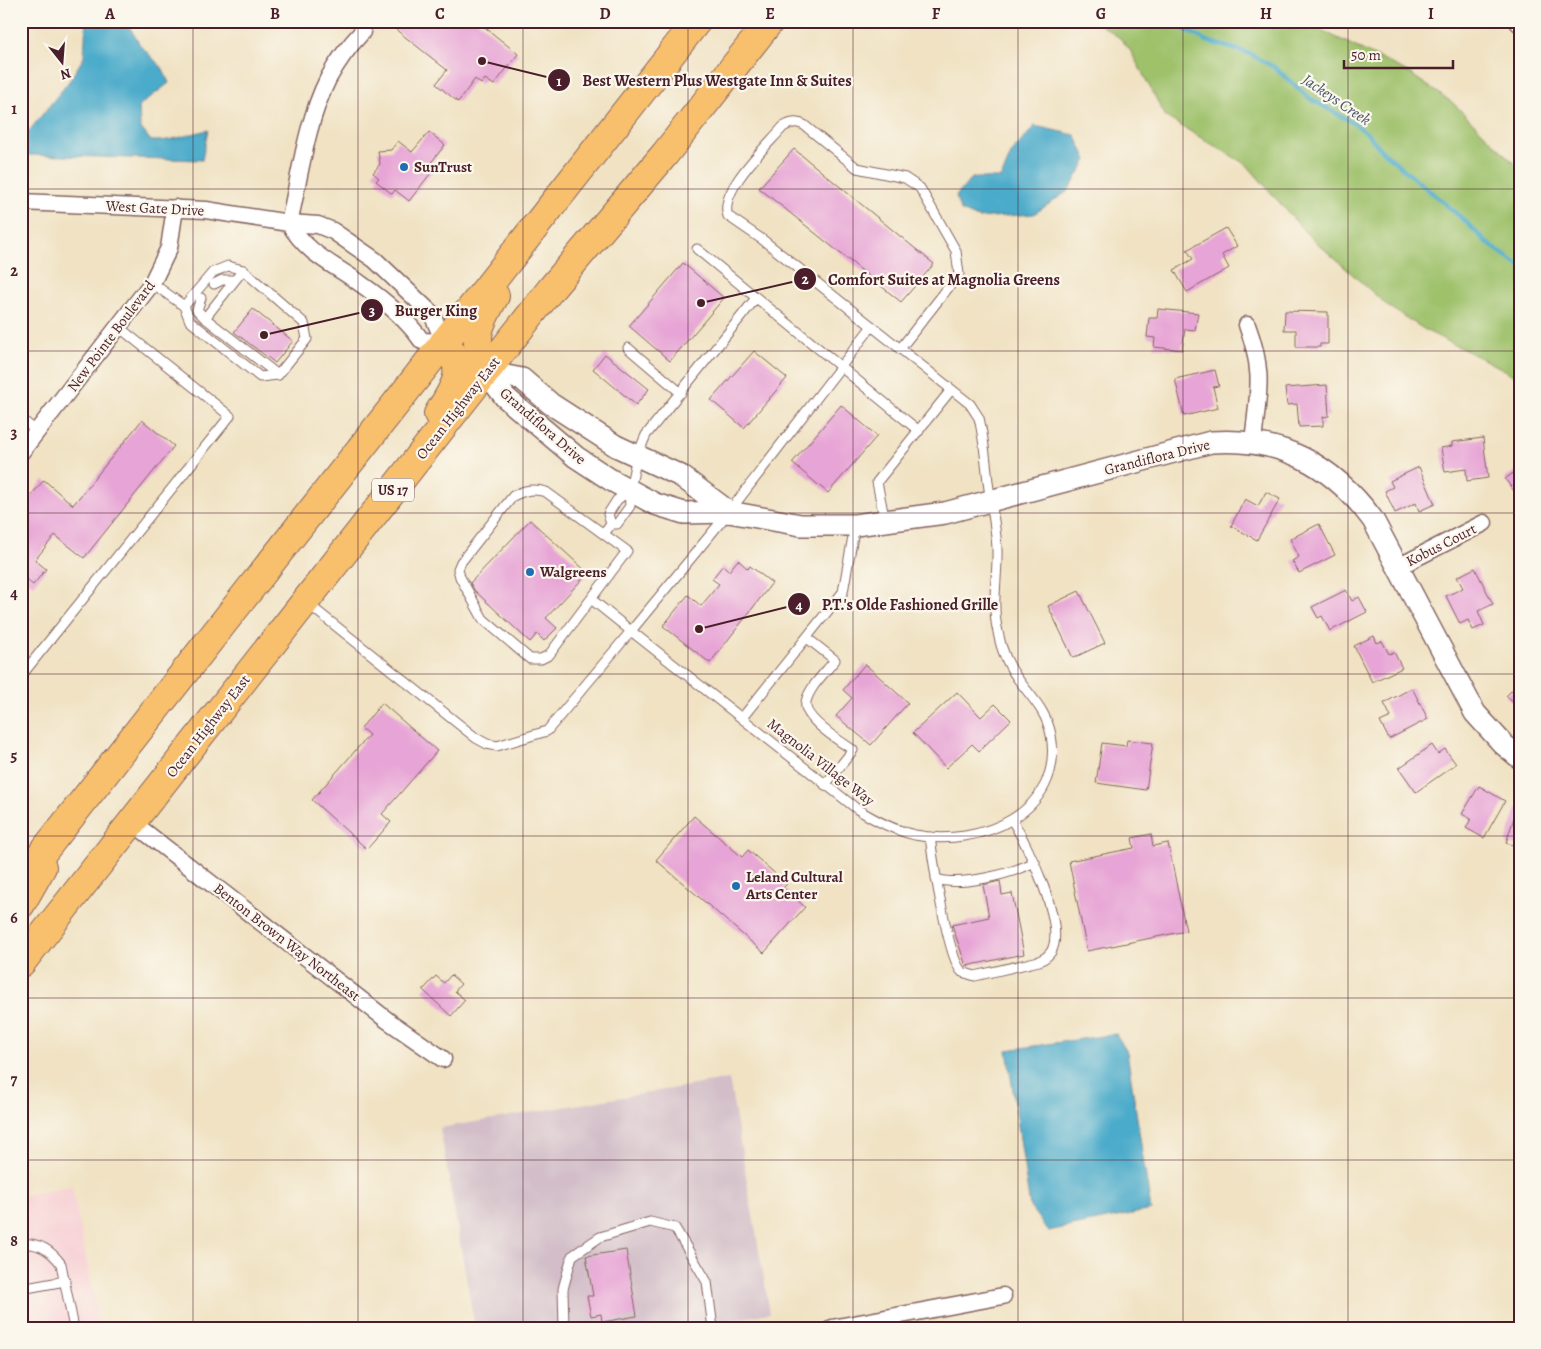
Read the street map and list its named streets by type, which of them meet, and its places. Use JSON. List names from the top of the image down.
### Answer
{
  "streets": {
    "highway": ["Ocean Highway East", "US 17"],
    "street": [
      "West Gate Drive",
      "New Pointe Boulevard",
      "Grandiflora Drive",
      "Kobus Court",
      "Benton Brown Way Northeast"
    ],
    "lane": ["Magnolia Village Way"]
  },
  "crossings": [
    ["West Gate Drive", "New Pointe Boulevard"],
    ["Ocean Highway East", "Grandiflora Drive"],
    ["Ocean Highway East", "Benton Brown Way Northeast"],
    ["Grandiflora Drive", "Kobus Court"],
    ["Grandiflora Drive", "Magnolia Village Way"]
  ],
  "water": ["Jackeys Creek"],
  "places": [
    "Best Western Plus Westgate Inn & Suites",
    "SunTrust",
    "Comfort Suites at Magnolia Greens",
    "Burger King",
    "Walgreens",
    "P.T.'s Olde Fashioned Grille",
    "Leland Cultural Arts Center"
  ],
  "scale_bar": "50 m",
  "north": "bottom",
  "grid": {
    "columns": [
      "A",
      "B",
      "C",
      "D",
      "E",
      "F",
      "G",
      "H",
      "I"
    ],
    "rows": [
      "1",
      "2",
      "3",
      "4",
      "5",
      "6",
      "7",
      "8"
    ]
  }
}
